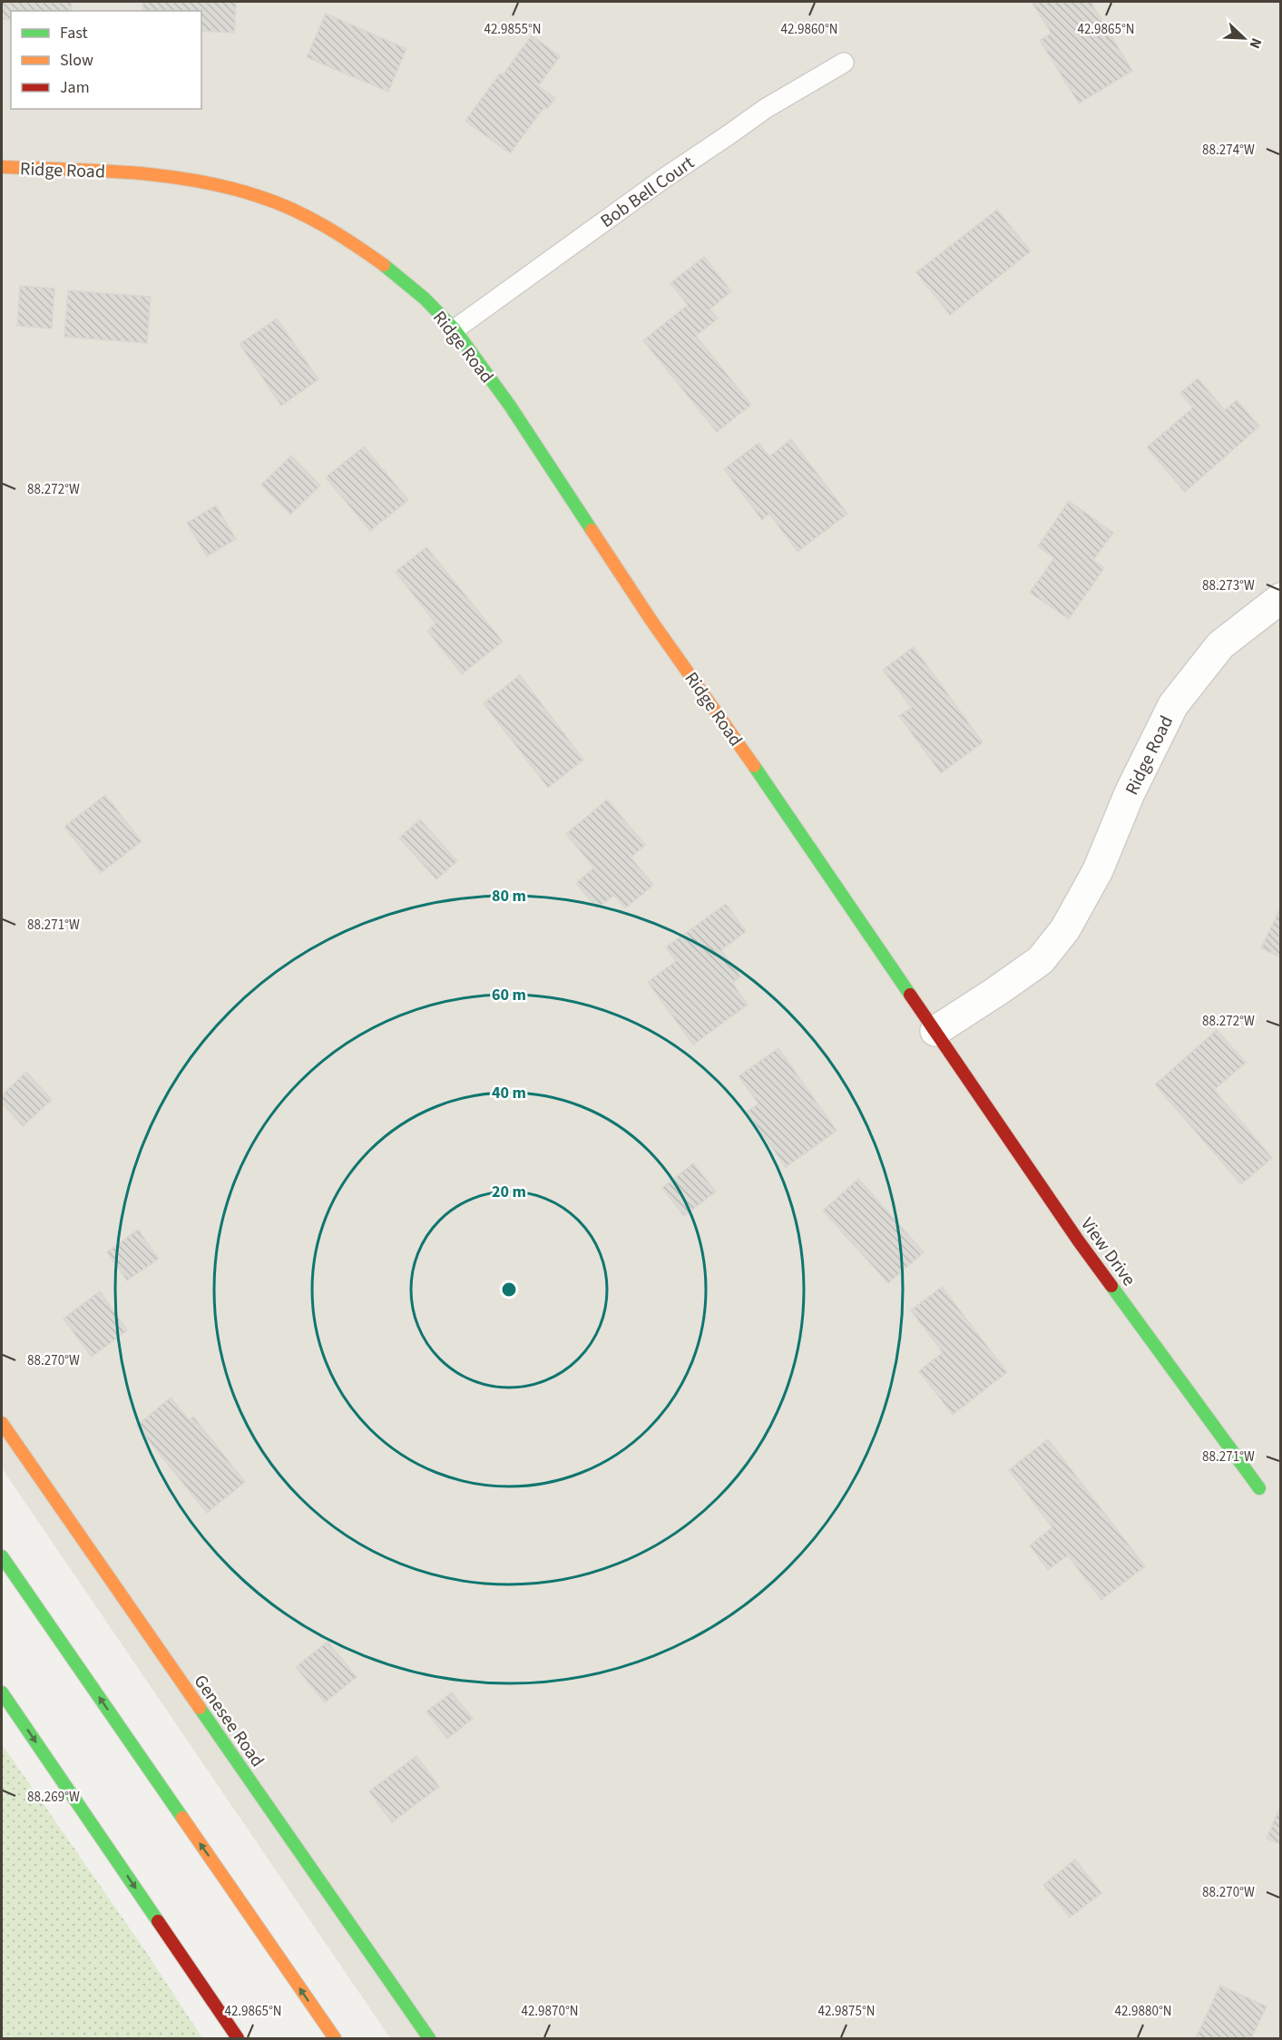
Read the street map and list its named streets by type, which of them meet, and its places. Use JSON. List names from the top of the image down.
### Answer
{
  "streets": {
    "street": ["Ridge Road", "View Drive", "Genesee Road"],
    "lane": ["Bob Bell Court"]
  },
  "crossings": [
    ["Ridge Road", "Bob Bell Court"],
    ["Ridge Road", "View Drive"]
  ],
  "legend": ["Fast", "Slow", "Jam"],
  "north": "bottom right",
  "coordinates": [
    "42.9855°N",
    "42.9860°N",
    "42.9865°N",
    "88.274°W",
    "88.272°W",
    "88.273°W",
    "88.271°W",
    "88.270°W",
    "88.269°W",
    "42.9870°N",
    "42.9875°N",
    "42.9880°N"
  ],
  "rings": [
    "80 m",
    "60 m",
    "40 m",
    "20 m"
  ]
}
